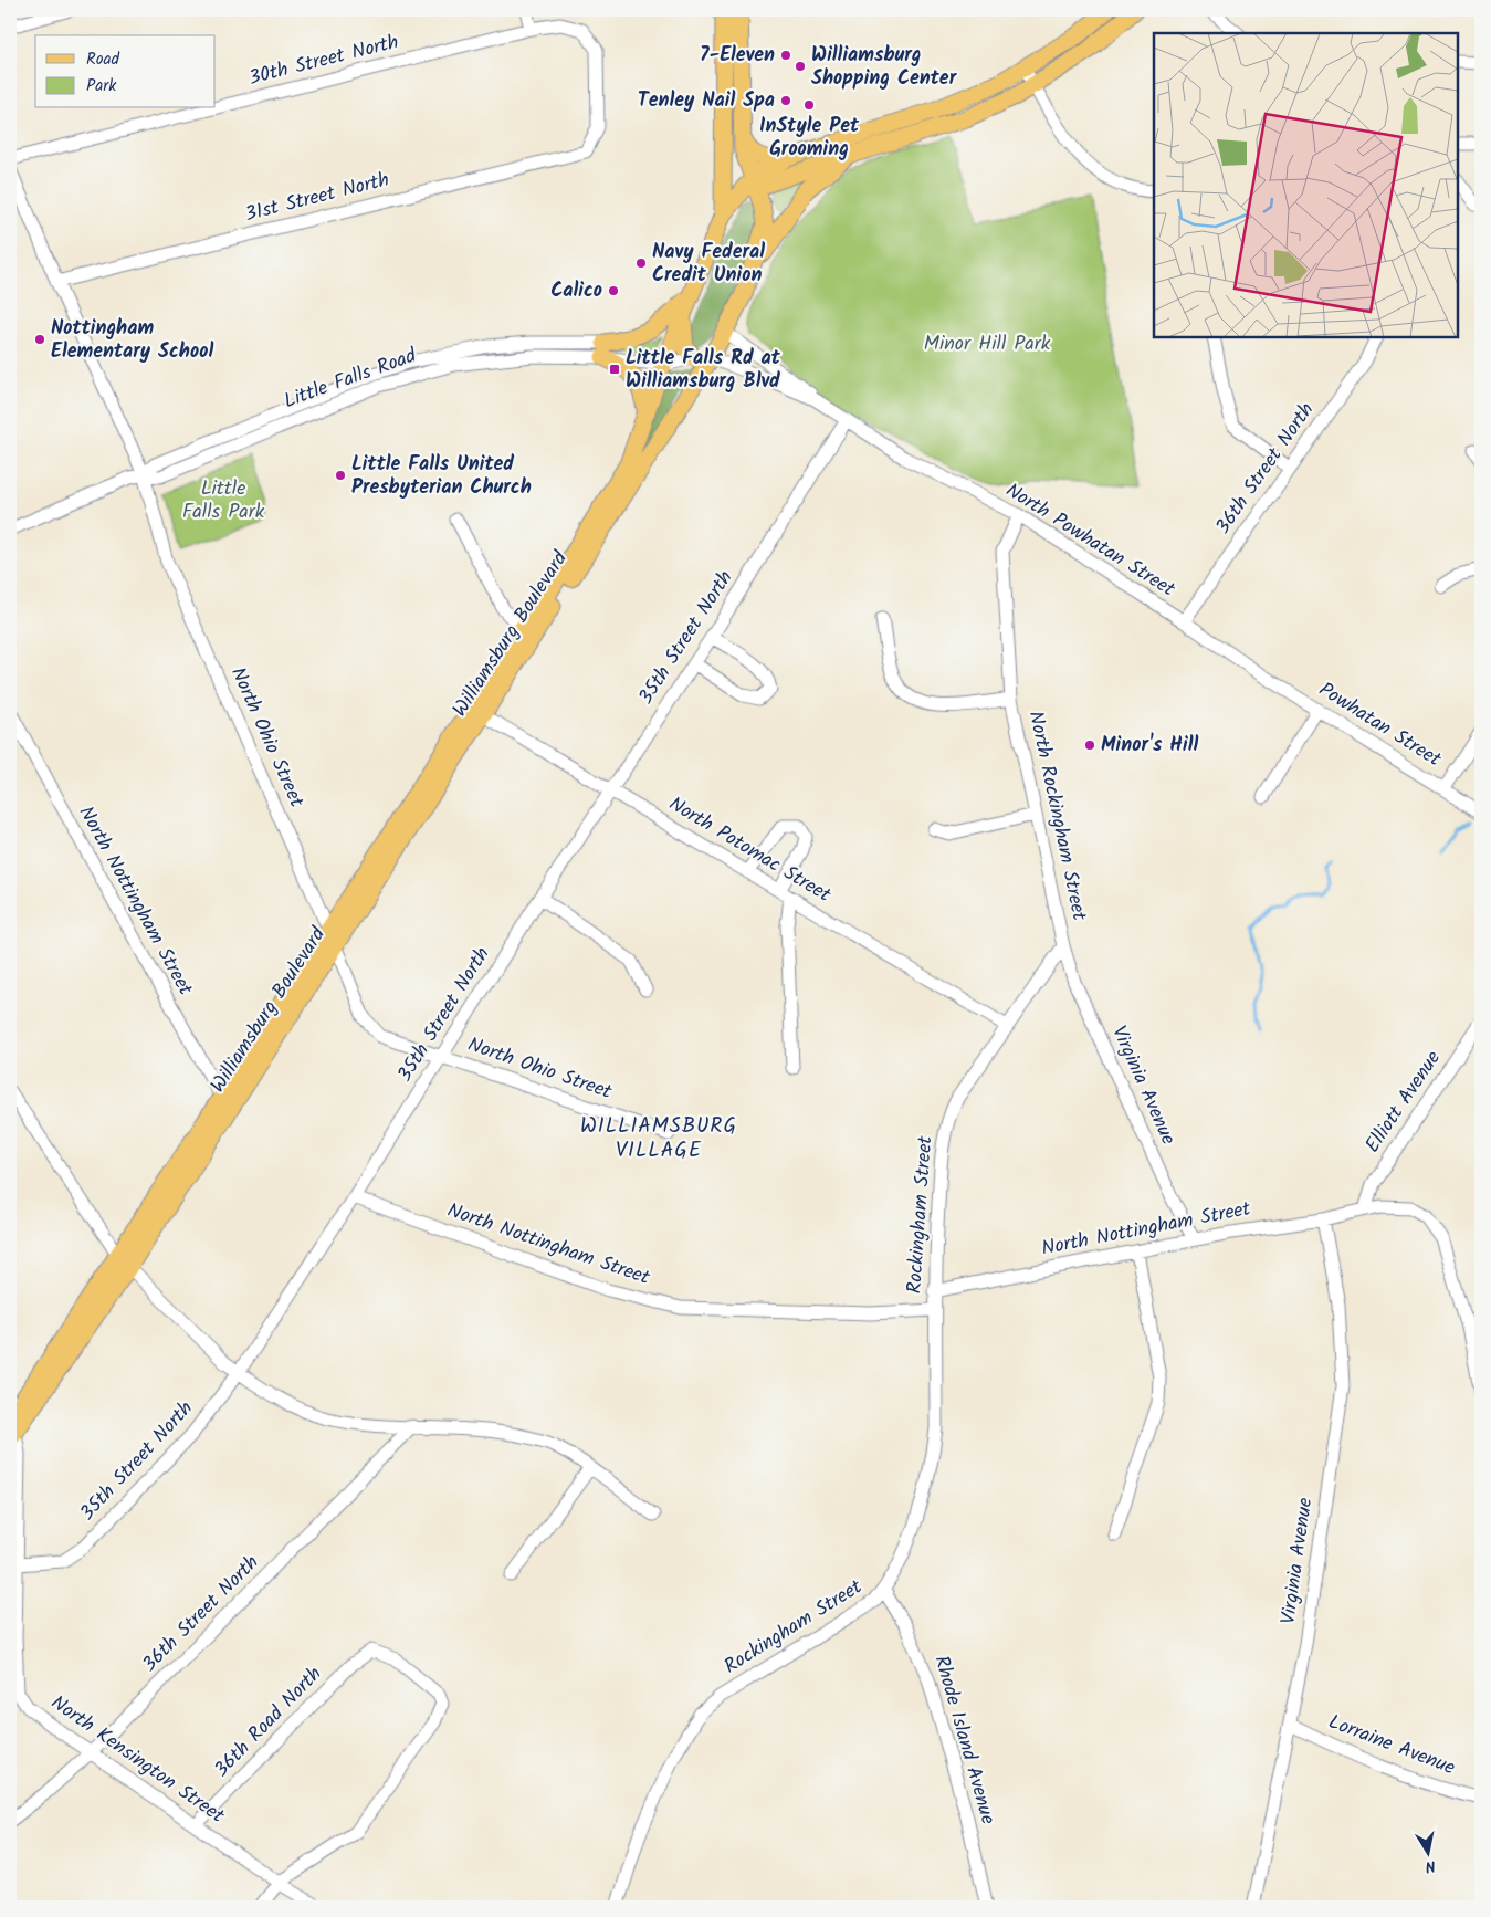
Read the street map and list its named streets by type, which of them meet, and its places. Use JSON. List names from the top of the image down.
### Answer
{
  "streets": {
    "main road": ["Williamsburg Boulevard"],
    "street": [
      "30th Street North",
      "31st Street North",
      "Little Falls Road",
      "36th Street North",
      "North Powhatan Street",
      "35th Street North",
      "Powhatan Street",
      "North Ohio Street",
      "North Rockingham Street",
      "North Potomac Street",
      "North Nottingham Street",
      "Virginia Avenue",
      "Elliott Avenue",
      "Rockingham Street",
      "36th Road North",
      "Rhode Island Avenue",
      "Lorraine Avenue",
      "North Kensington Street"
    ]
  },
  "crossings": [
    ["30th Street North", "31st Street North"],
    ["31st Street North", "North Ohio Street"],
    ["Little Falls Road", "North Powhatan Street"],
    ["Little Falls Road", "Williamsburg Boulevard"],
    ["Little Falls Road", "North Ohio Street"],
    ["36th Street North", "North Powhatan Street"],
    ["36th Street North", "North Kensington Street"],
    ["North Powhatan Street", "Williamsburg Boulevard"],
    ["North Powhatan Street", "35th Street North"],
    ["North Powhatan Street", "Powhatan Street"],
    ["North Powhatan Street", "North Rockingham Street"],
    ["Williamsburg Boulevard", "North Ohio Street"],
    ["Williamsburg Boulevard", "North Potomac Street"],
    ["Williamsburg Boulevard", "North Nottingham Street"],
    ["Williamsburg Boulevard", "North Kensington Street"],
    ["35th Street North", "North Ohio Street"],
    ["35th Street North", "North Potomac Street"],
    ["35th Street North", "North Nottingham Street"],
    ["35th Street North", "North Kensington Street"],
    ["North Rockingham Street", "North Potomac Street"],
    ["North Rockingham Street", "Virginia Avenue"],
    ["North Rockingham Street", "Rockingham Street"],
    ["North Nottingham Street", "Virginia Avenue"],
    ["North Nottingham Street", "Elliott Avenue"],
    ["North Nottingham Street", "Rockingham Street"],
    ["Virginia Avenue", "Lorraine Avenue"],
    ["Rockingham Street", "Rhode Island Avenue"],
    ["36th Road North", "North Kensington Street"]
  ],
  "districts": ["WILLIAMSBURG VILLAGE"],
  "parks": ["Minor Hill Park", "Little Falls Park"],
  "places": {
    "other": [
      "7-Eleven",
      "Williamsburg Shopping Center",
      "Tenley Nail Spa",
      "InStyle Pet Grooming",
      "Navy Federal Credit Union",
      "Calico",
      "Nottingham Elementary School",
      "Little Falls United Presbyterian Church",
      "Minor's Hill"
    ],
    "transit": ["Little Falls Rd at Williamsburg Blvd"]
  },
  "legend": ["Road", "Park"],
  "north": "bottom"
}
